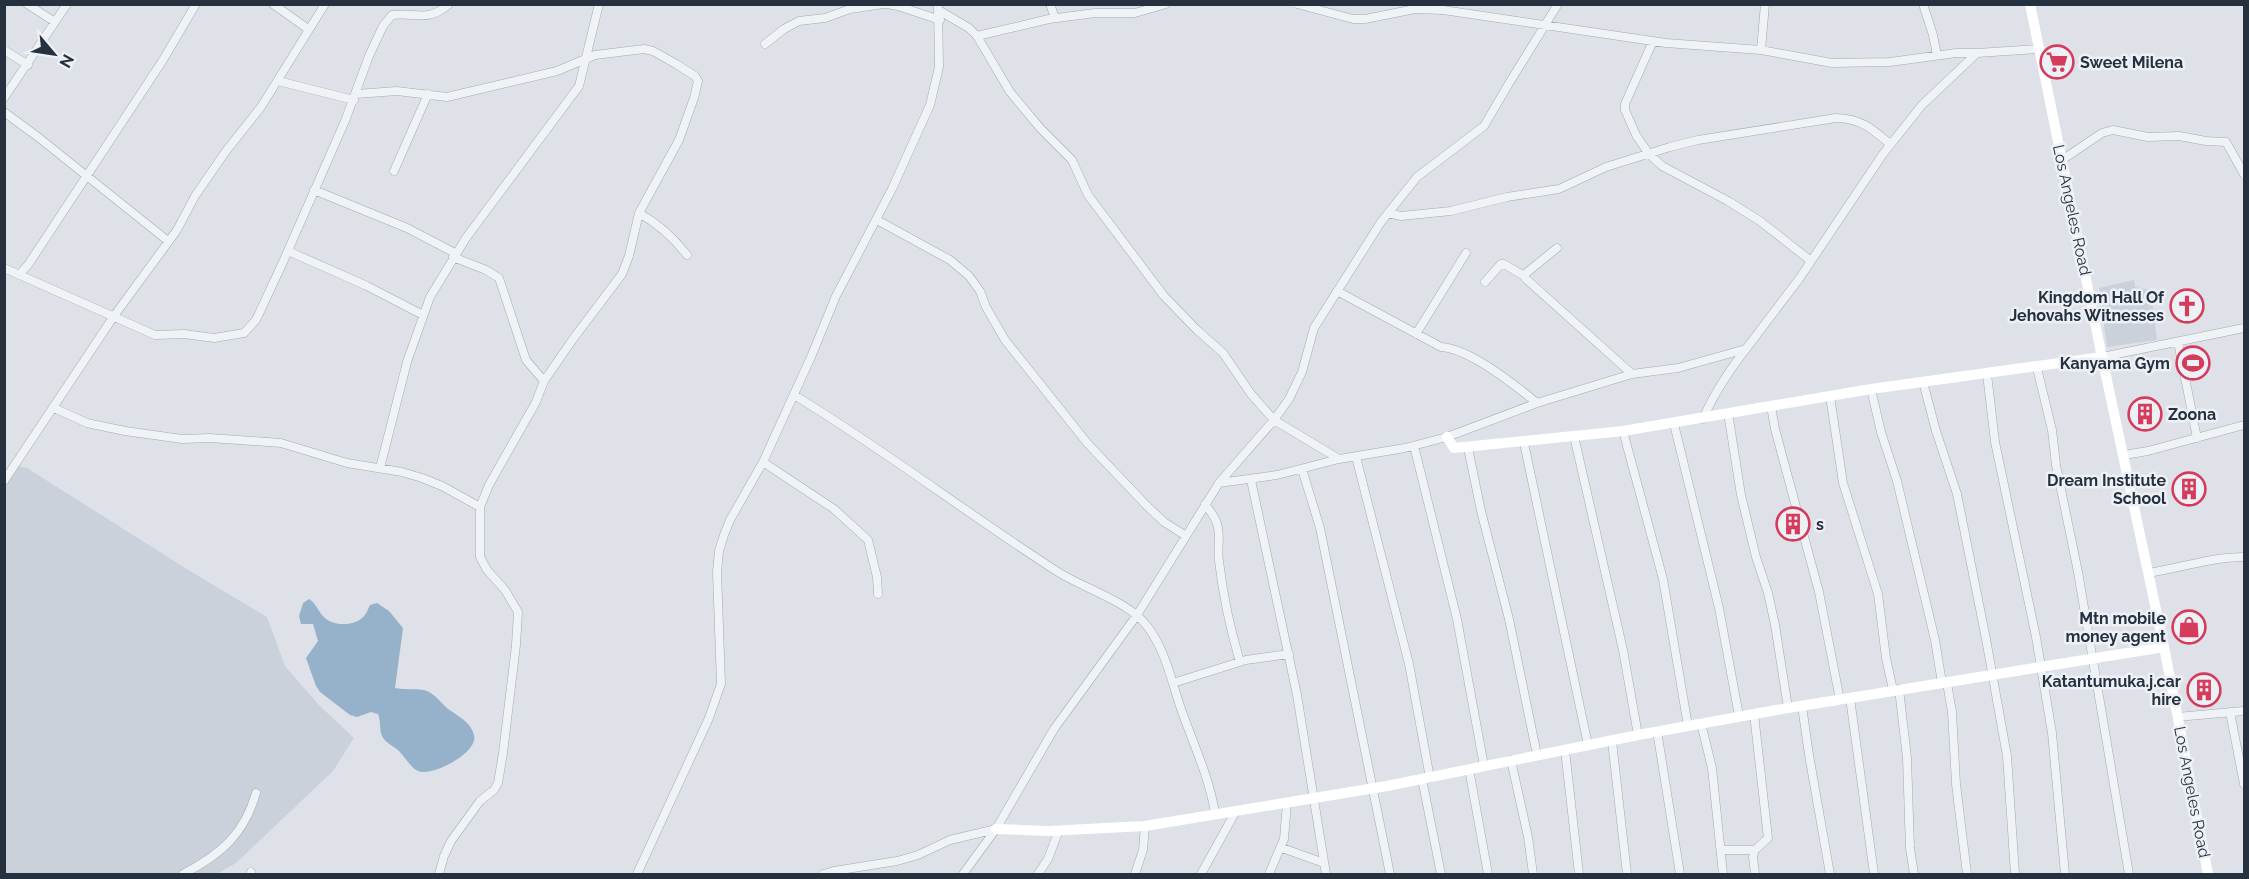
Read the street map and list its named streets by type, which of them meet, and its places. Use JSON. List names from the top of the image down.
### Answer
{
  "streets": {
    "street": ["Los Angeles Road"]
  },
  "places": {
    "supermarket": ["Sweet Milena"],
    "church": ["Kingdom Hall Of Jehovahs Witnesses"],
    "sports": ["Kanyama Gym"],
    "building": [
      "Zoona",
      "Dream Institute School",
      "s",
      "Katantumuka.j.car hire"
    ],
    "shop": ["Mtn mobile money agent"]
  },
  "north": "bottom right"
}
